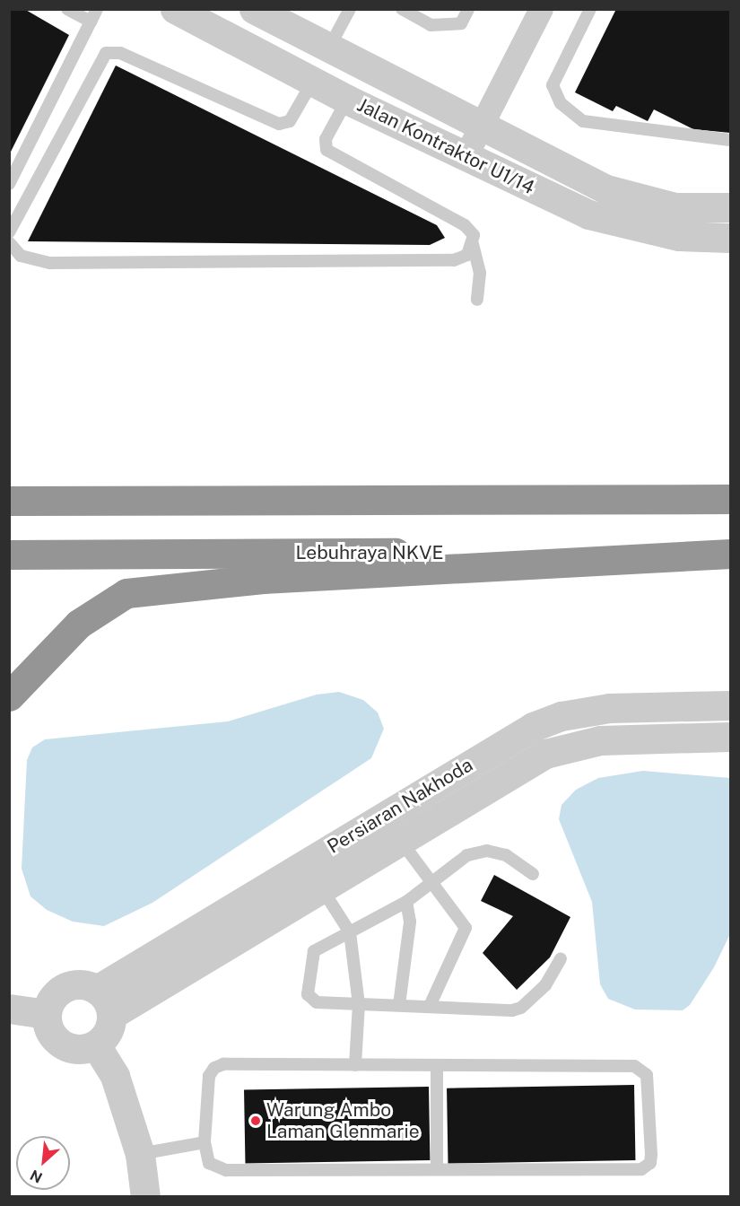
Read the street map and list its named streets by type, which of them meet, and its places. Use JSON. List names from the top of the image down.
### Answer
{
  "streets": {
    "highway": ["Lebuhraya NKVE"],
    "street": ["Jalan Kontraktor U1/14", "Persiaran Nakhoda"]
  },
  "places": ["Warung Ambo Laman Glenmarie"],
  "north": "bottom left"
}
